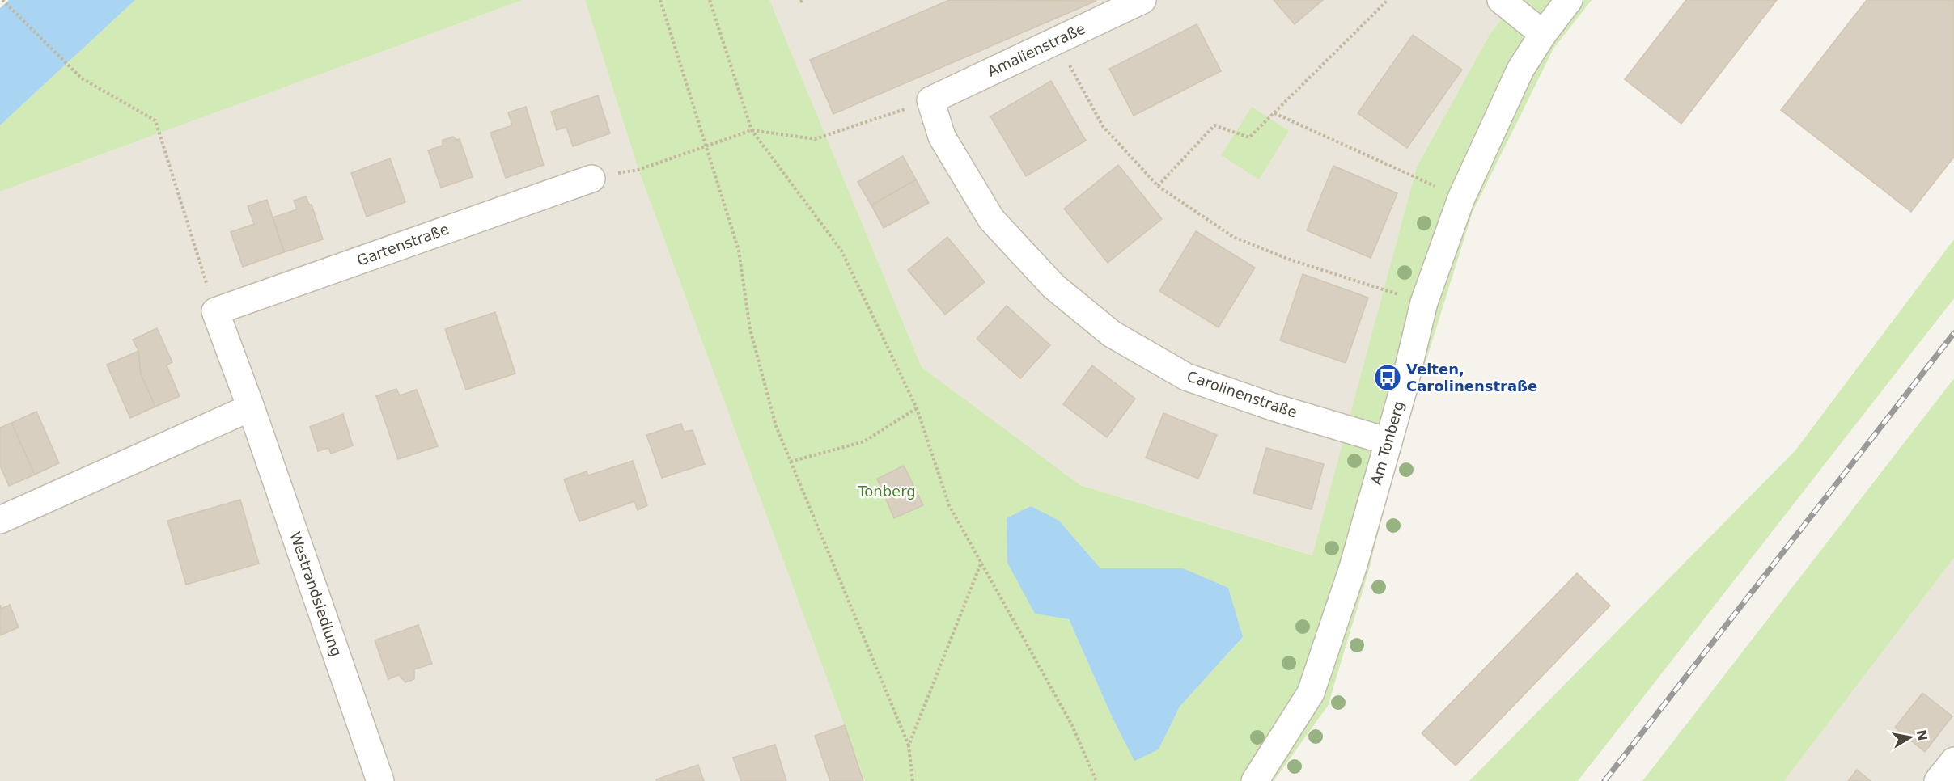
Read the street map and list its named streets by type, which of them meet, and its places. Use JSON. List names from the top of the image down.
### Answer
{
  "streets": {
    "street": [
      "Amalienstraße",
      "Gartenstraße",
      "Carolinenstraße",
      "Am Tonberg",
      "Westrandsiedlung"
    ]
  },
  "crossings": [
    ["Amalienstraße", "Carolinenstraße"],
    ["Gartenstraße", "Westrandsiedlung"],
    ["Carolinenstraße", "Am Tonberg"]
  ],
  "parks": ["Tonberg"],
  "places": {
    "bus stop": ["Velten, Carolinenstraße"]
  },
  "north": "right"
}
